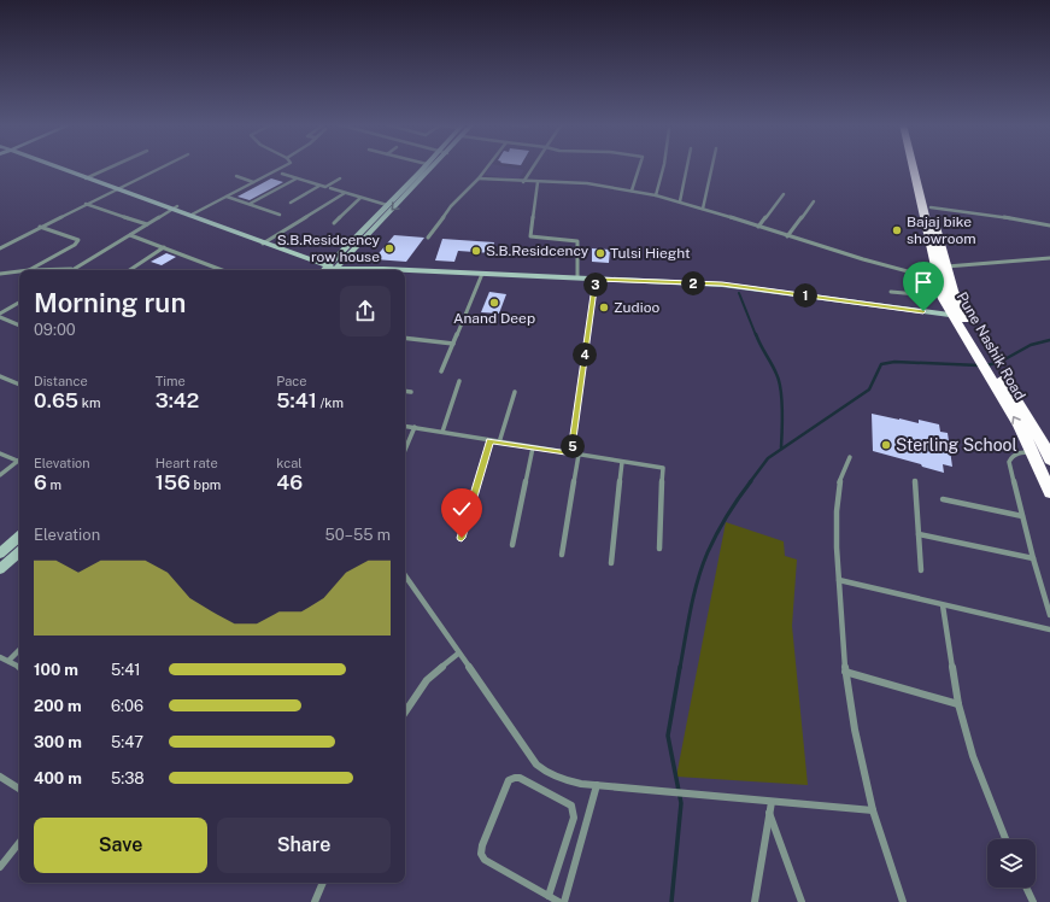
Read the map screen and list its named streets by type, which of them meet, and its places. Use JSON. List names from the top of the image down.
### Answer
{
  "streets": {
    "highway": ["Pune Nashik Road"]
  },
  "places": [
    "Bajaj bike showroom",
    "S.B.Residcency row house",
    "S.B.Residcency",
    "Tulsi Hieght",
    "Anand Deep",
    "Zudioo",
    "Sterling School"
  ],
  "page": {
    "heading": ["Morning run", "09:00"],
    "pins": [
      "2",
      "3",
      "1",
      "4",
      "5"
    ],
    "stats": [
      ["Distance", "0.65 km"],
      ["Time", "3:42"],
      ["Pace", "5:41 /km"],
      ["Elevation", "6 m"],
      ["Heart rate", "156 bpm"],
      ["kcal", "46"]
    ],
    "chart": ["Elevation", "50–55 m"],
    "list": [
      {
        "name": "100 m",
        "note": "5:41"
      },
      {
        "name": "200 m",
        "note": "6:06"
      },
      {
        "name": "300 m",
        "note": "5:47"
      },
      {
        "name": "400 m",
        "note": "5:38"
      }
    ],
    "buttons": ["Save", "Share"]
  }
}
